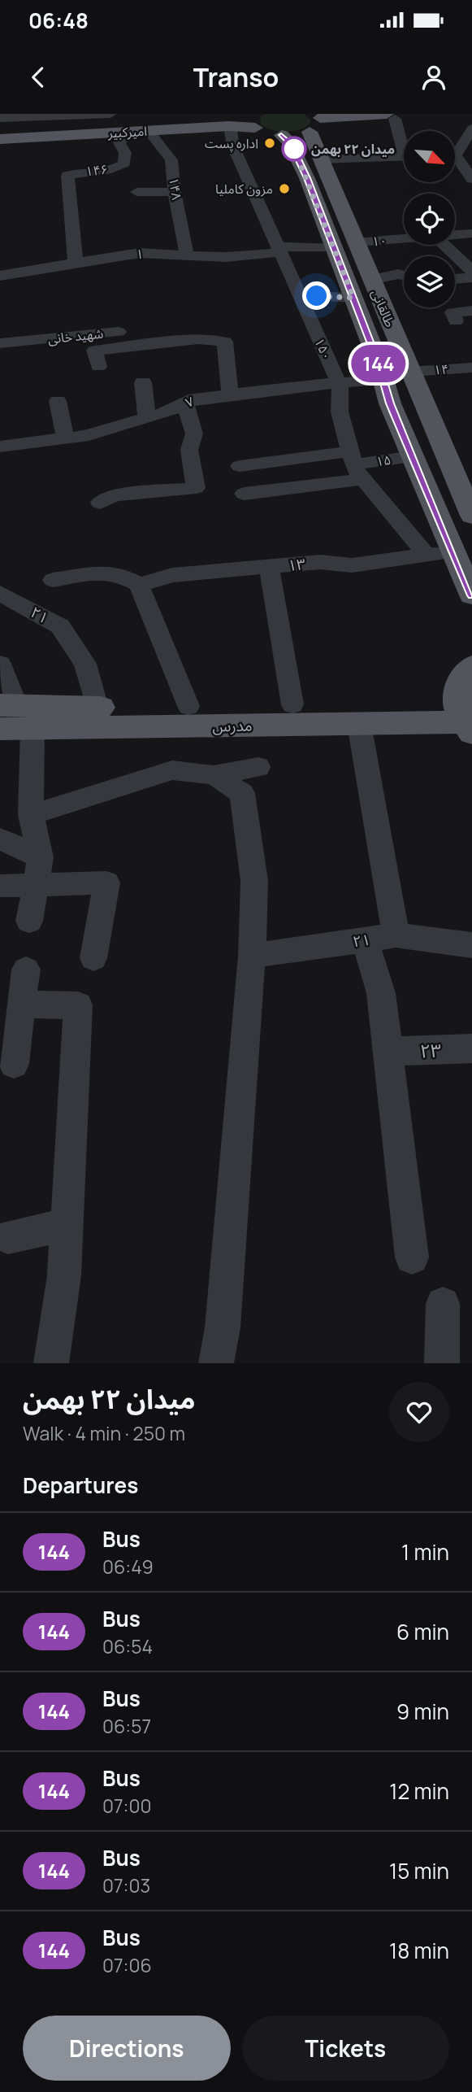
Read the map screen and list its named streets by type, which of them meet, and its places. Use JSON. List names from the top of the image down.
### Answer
{
  "streets": {
    "main road": ["امیرکبیر", "طالقانی", "مدرس"],
    "street": [
      "۱۴۶",
      "۱۴۸",
      "۱۰",
      "۱",
      "شهید خانی",
      "۱۵۰",
      "۱۴",
      "۷",
      "۱۵",
      "۱۳",
      "۲۱",
      "۲۳"
    ]
  },
  "crossings": [
    ["امیرکبیر", "۱۴۶"],
    ["امیرکبیر", "۱۴۸"],
    ["امیرکبیر", "۱۵۰"],
    ["۱۴۶", "۱۴۸"],
    ["۱۴۶", "۱"],
    ["۱۴۸", "۱"],
    ["۱۰", "طالقانی"],
    ["۱", "طالقانی"],
    ["۱", "۱۵۰"],
    ["طالقانی", "۱۴"],
    ["طالقانی", "۷"],
    ["طالقانی", "۱۵"],
    ["طالقانی", "۱۳"],
    ["۱۵۰", "۷"],
    ["۱۵۰", "۱۵"],
    ["۱۵۰", "۱۳"],
    ["۲۱", "مدرس"]
  ],
  "places": ["اداره پست", "میدان ۲۲ بهمن", "مزون کاملیا"],
  "lines": ["bus line 144"],
  "north": "bottom right",
  "page": {
    "status": "06:48",
    "header": "Transo",
    "on_map": "144",
    "heading": [
      ["میدان ۲۲ بهمن", "Walk · 4 min · 250 m"],
      "Departures"
    ],
    "list": [
      {
        "mark": "144",
        "name": "Bus",
        "note": "06:49",
        "value": "1 min"
      },
      {
        "mark": "144",
        "name": "Bus",
        "note": "06:54",
        "value": "6 min"
      },
      {
        "mark": "144",
        "name": "Bus",
        "note": "06:57",
        "value": "9 min"
      },
      {
        "mark": "144",
        "name": "Bus",
        "note": "07:00",
        "value": "12 min"
      },
      {
        "mark": "144",
        "name": "Bus",
        "note": "07:03",
        "value": "15 min"
      },
      {
        "mark": "144",
        "name": "Bus",
        "note": "07:06",
        "value": "18 min"
      }
    ],
    "buttons": ["Directions", "Tickets"]
  }
}
